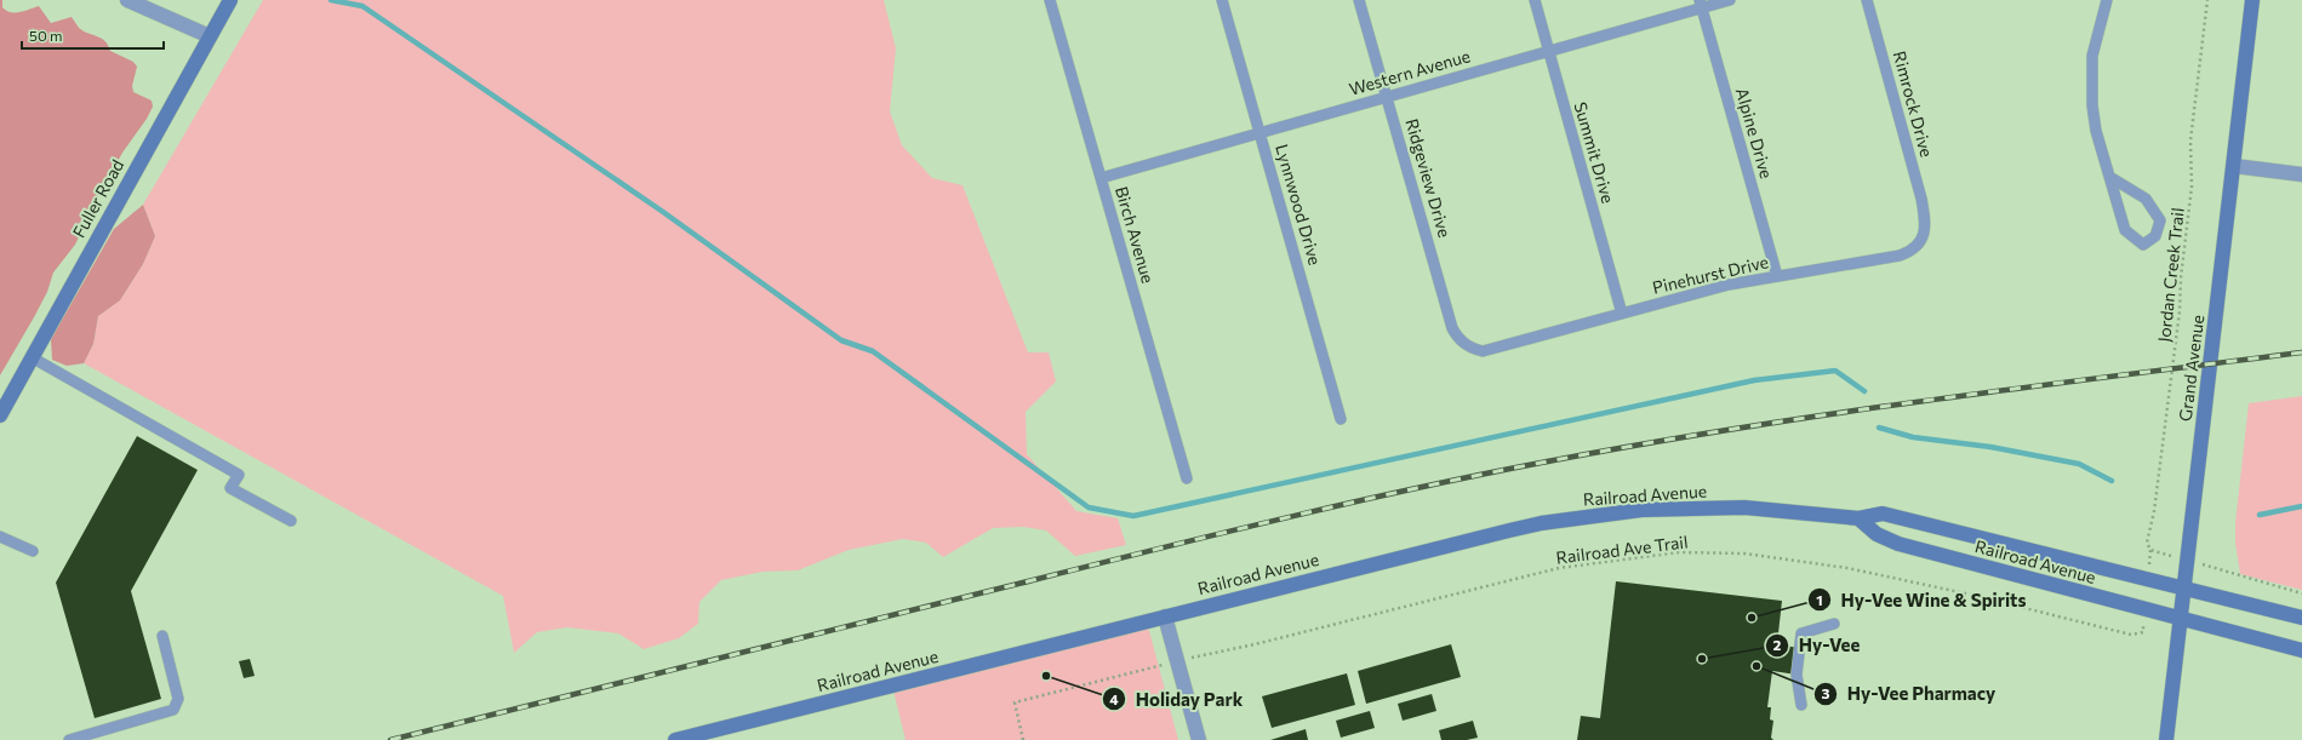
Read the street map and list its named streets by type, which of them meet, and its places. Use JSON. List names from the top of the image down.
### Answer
{
  "streets": {
    "main road": ["Fuller Road", "Grand Avenue", "Railroad Avenue"],
    "lane": [
      "Western Avenue",
      "Rimrock Drive",
      "Alpine Drive",
      "Summit Drive",
      "Ridgeview Drive",
      "Lynnwood Drive",
      "Birch Avenue",
      "Pinehurst Drive"
    ],
    "path": ["Jordan Creek Trail", "Railroad Ave Trail"]
  },
  "crossings": [
    ["Western Avenue", "Alpine Drive"],
    ["Western Avenue", "Summit Drive"],
    ["Western Avenue", "Ridgeview Drive"],
    ["Western Avenue", "Lynnwood Drive"],
    ["Western Avenue", "Birch Avenue"],
    ["Rimrock Drive", "Pinehurst Drive"],
    ["Alpine Drive", "Pinehurst Drive"],
    ["Summit Drive", "Pinehurst Drive"],
    ["Ridgeview Drive", "Pinehurst Drive"],
    ["Grand Avenue", "Railroad Avenue"]
  ],
  "places": [
    "Hy-Vee Wine & Spirits",
    "Hy-Vee",
    "Hy-Vee Pharmacy",
    "Holiday Park"
  ],
  "scale_bar": "50 m"
}
